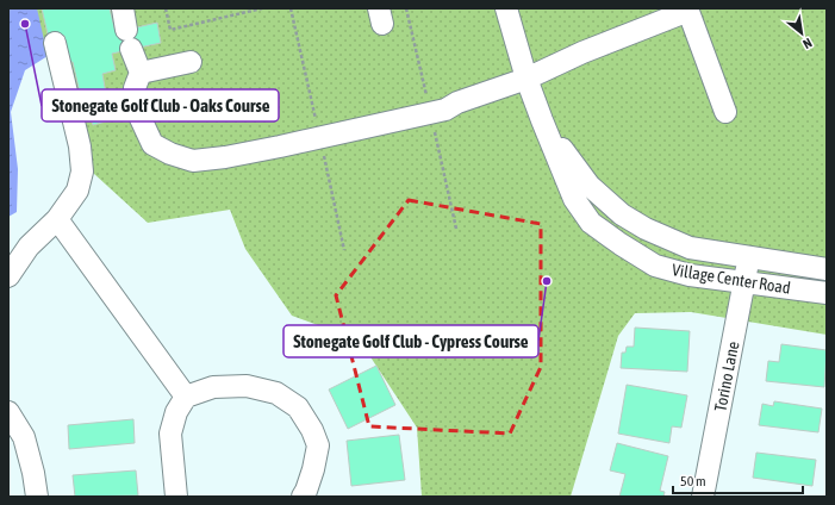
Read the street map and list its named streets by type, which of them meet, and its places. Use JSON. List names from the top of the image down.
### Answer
{
  "streets": {
    "street": ["Village Center Road", "Torino Lane"]
  },
  "crossings": [
    ["Village Center Road", "Torino Lane"]
  ],
  "places": ["Stonegate Golf Club - Oaks Course", "Stonegate Golf Club - Cypress Course"],
  "scale_bar": "50 m",
  "north": "bottom right"
}
